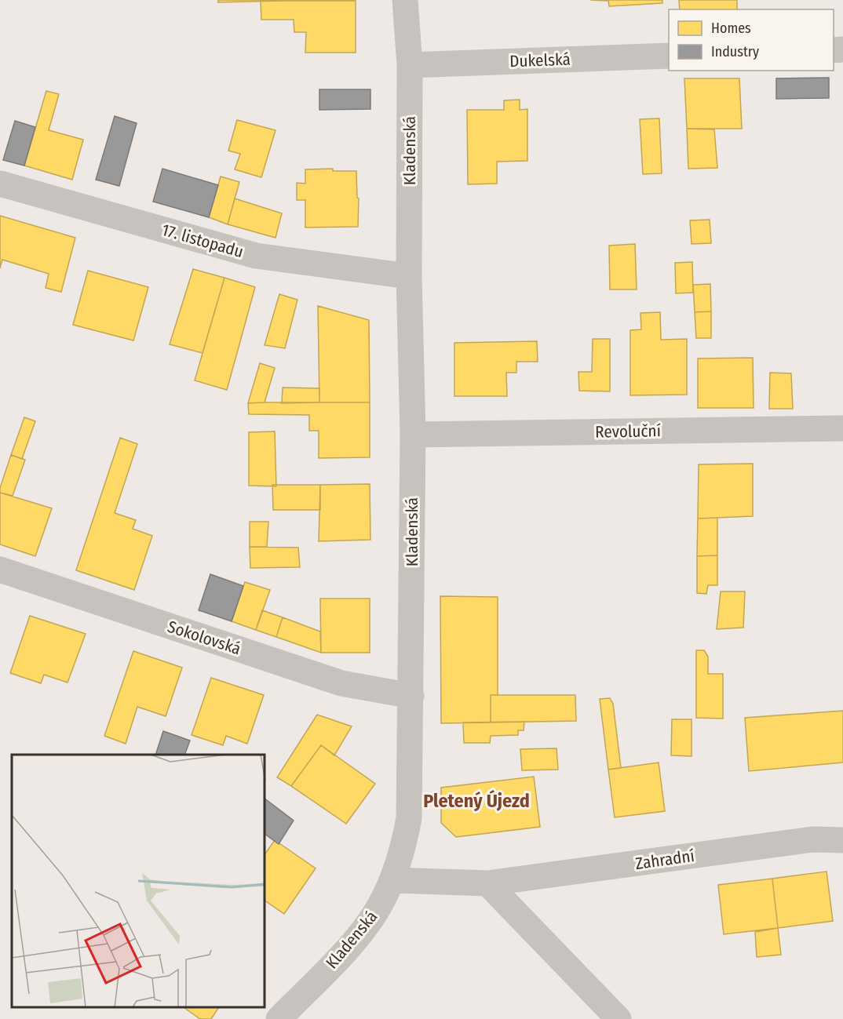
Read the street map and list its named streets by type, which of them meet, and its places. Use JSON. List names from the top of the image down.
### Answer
{
  "streets": {
    "street": [
      "Dukelská",
      "Kladenská",
      "17. listopadu",
      "Revoluční",
      "Sokolovská",
      "Zahradní"
    ]
  },
  "crossings": [
    ["Dukelská", "Kladenská"],
    ["Kladenská", "17. listopadu"],
    ["Kladenská", "Revoluční"],
    ["Kladenská", "Sokolovská"],
    ["Kladenská", "Zahradní"]
  ],
  "districts": ["Pletený Újezd"],
  "legend": ["Homes", "Industry"]
}
